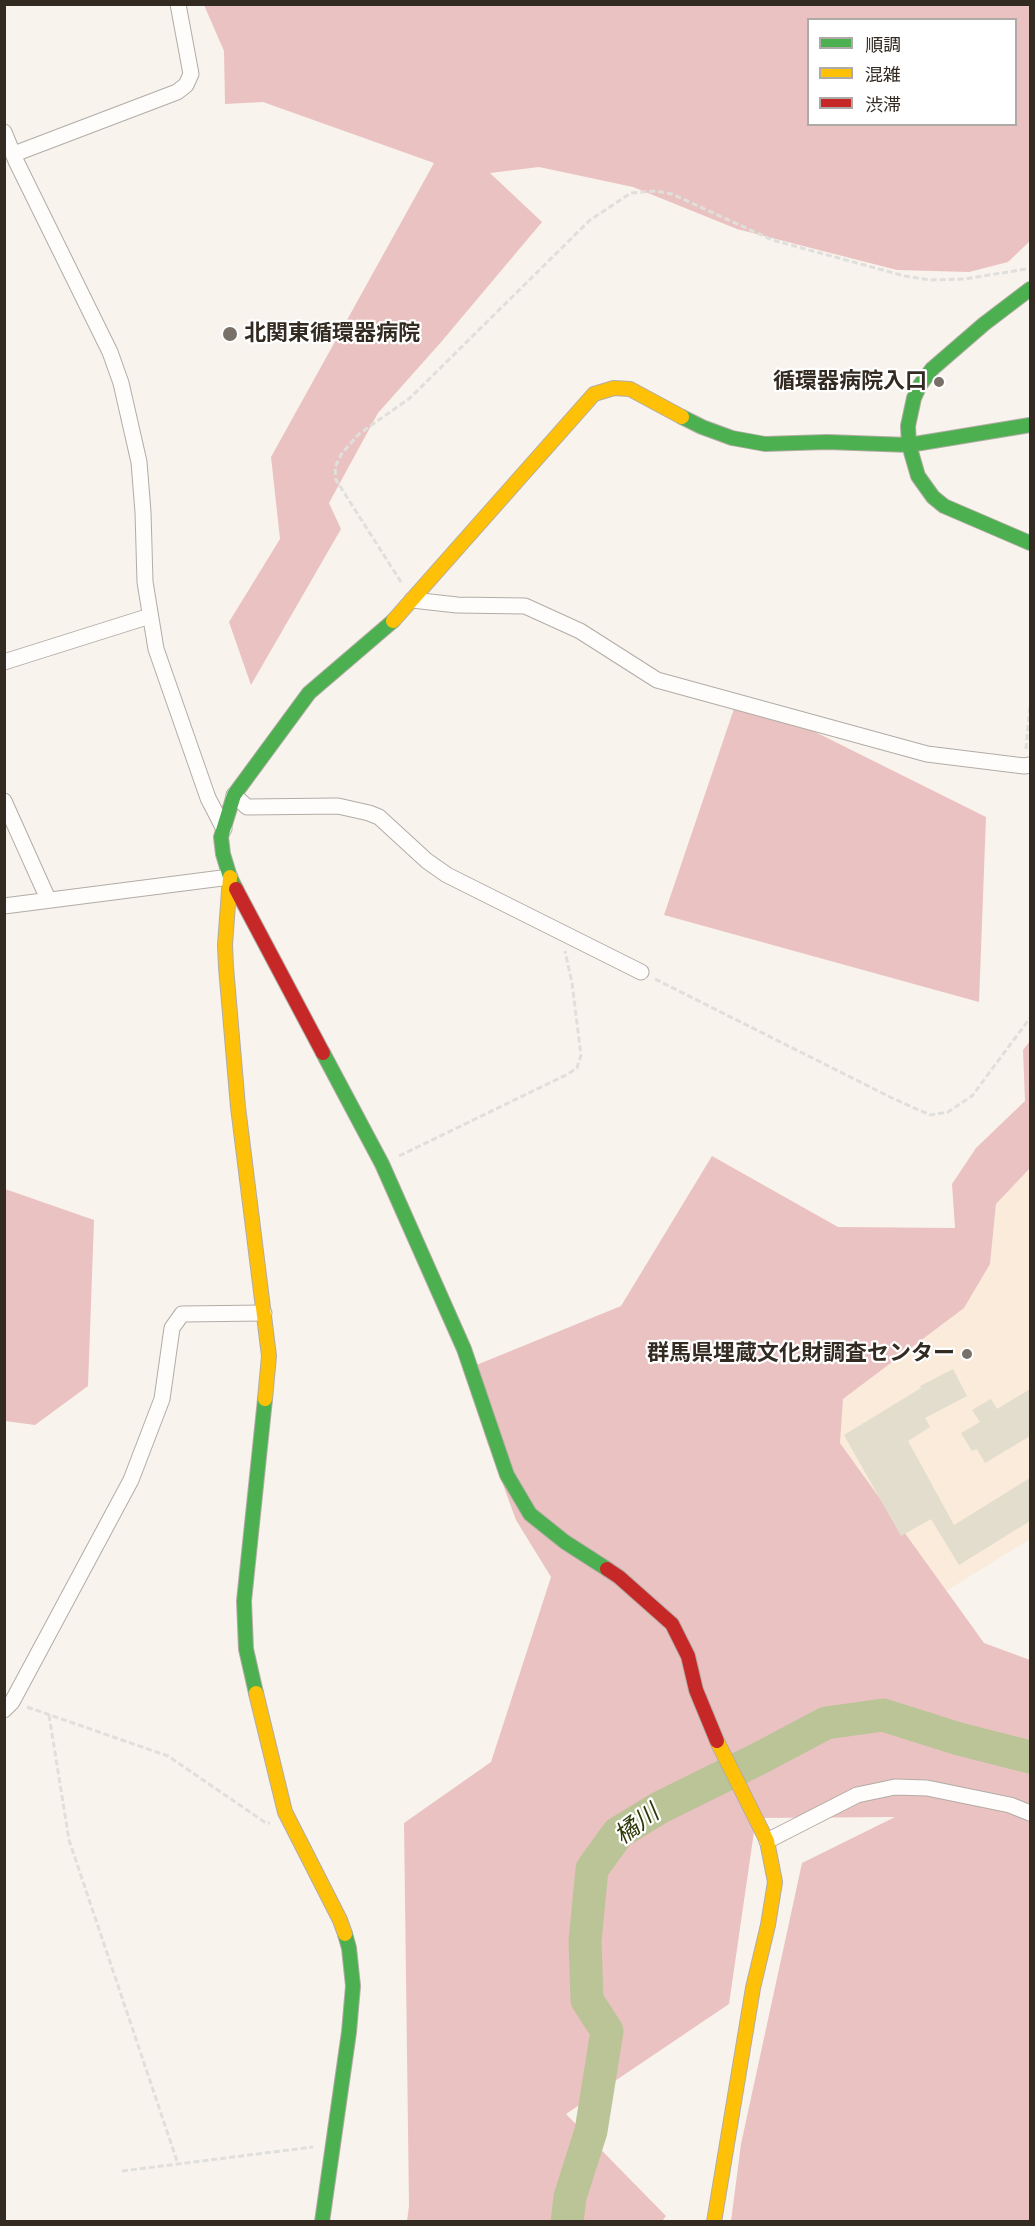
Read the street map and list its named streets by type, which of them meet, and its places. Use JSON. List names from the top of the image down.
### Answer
{
  "water": ["橘川"],
  "places": ["北関東循環器病院", "循環器病院入口", "群馬県埋蔵文化財調査センター"],
  "legend": ["順調", "混雑", "渋滞"]
}
